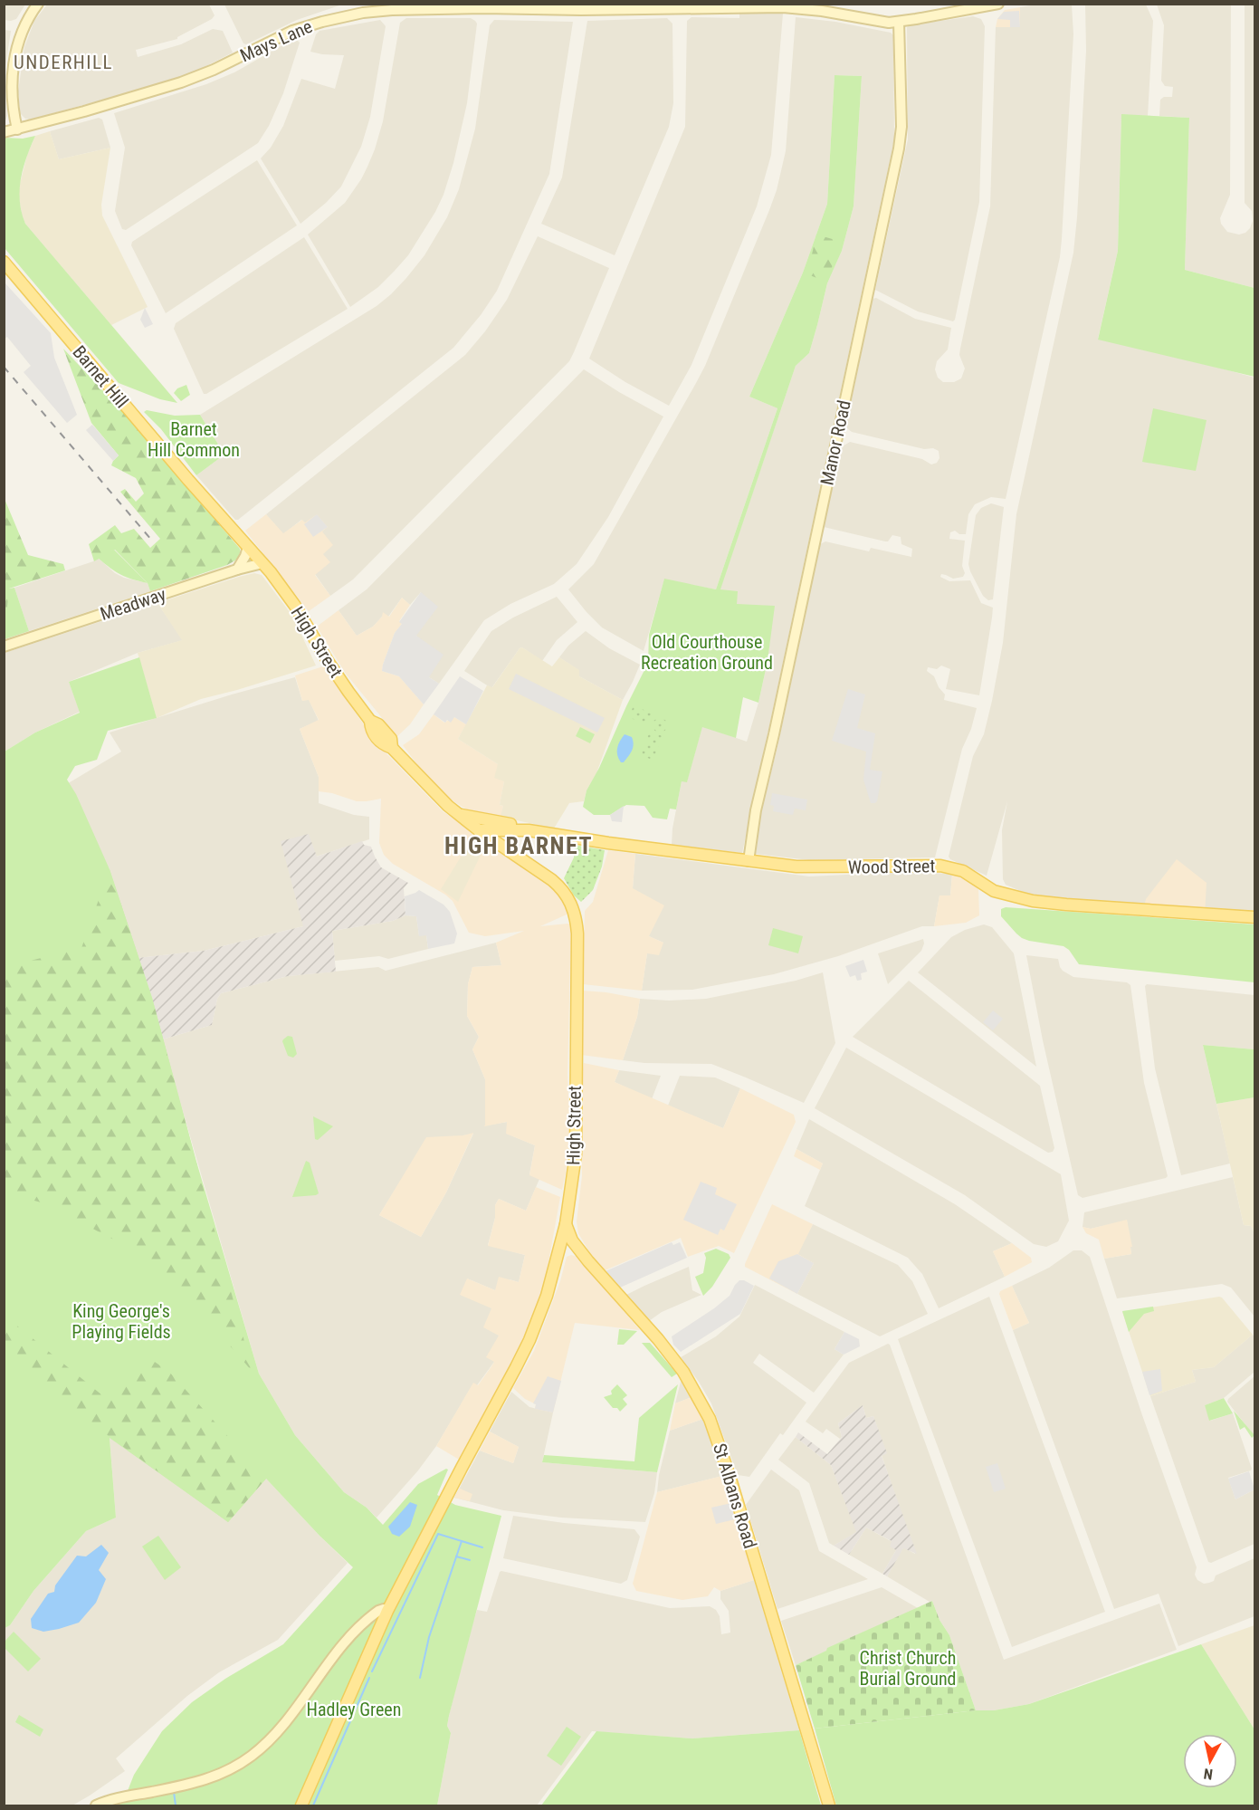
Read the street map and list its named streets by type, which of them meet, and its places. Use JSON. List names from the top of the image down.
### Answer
{
  "streets": {
    "main road": [
      "Barnet Hill",
      "High Street",
      "Wood Street",
      "St Albans Road"
    ],
    "street": ["Mays Lane", "Manor Road", "Meadway"]
  },
  "crossings": [
    ["Mays Lane", "Manor Road"],
    ["Barnet Hill", "Meadway"],
    ["Barnet Hill", "High Street"],
    ["Manor Road", "Wood Street"],
    ["Meadway", "High Street"],
    ["High Street", "Wood Street"],
    ["High Street", "St Albans Road"]
  ],
  "districts": ["UNDERHILL", "HIGH BARNET"],
  "parks": [
    "Barnet Hill Common",
    "Old Courthouse Recreation Ground",
    "King George's Playing Fields",
    "Christ Church Burial Ground",
    "Hadley Green"
  ],
  "north": "bottom"
}
